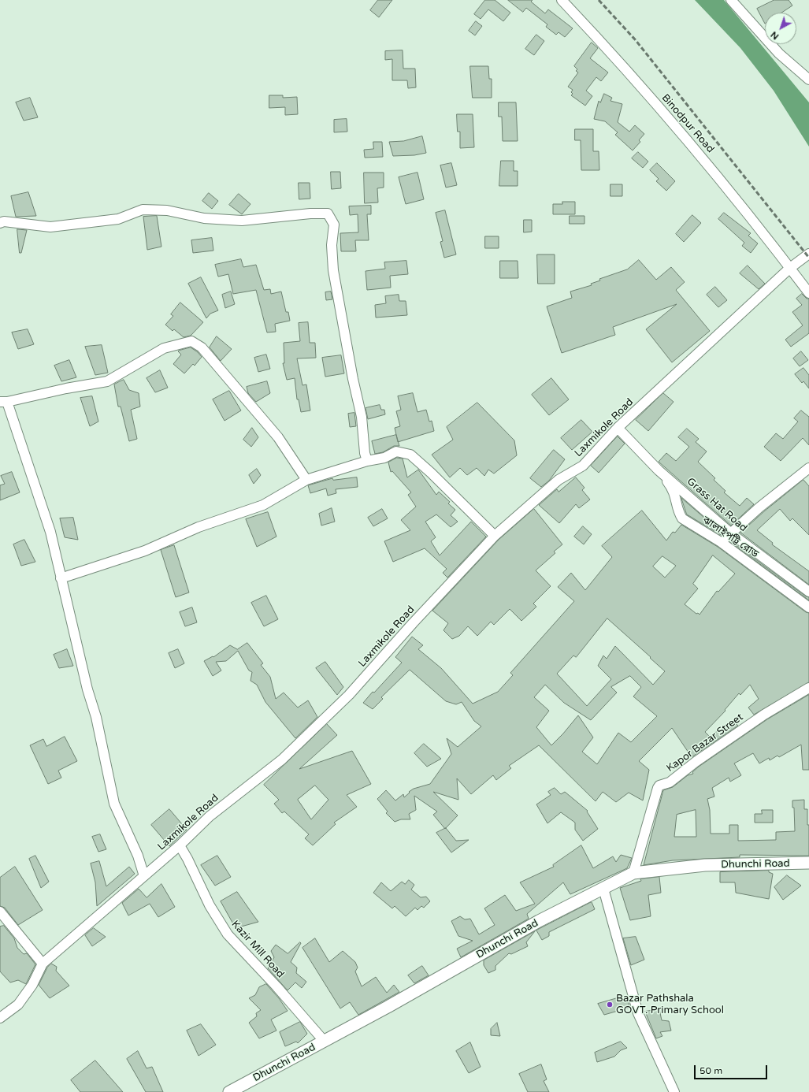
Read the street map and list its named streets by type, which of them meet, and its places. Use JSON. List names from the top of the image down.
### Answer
{
  "streets": {
    "street": [
      "Binodpur Road",
      "Laxmikole Road",
      "Grass Hat Road",
      "ঝালাইপট্টি রোড",
      "Kapor Bazar Street",
      "Dhunchi Road",
      "Kazir Mill Road"
    ]
  },
  "crossings": [
    ["Binodpur Road", "Laxmikole Road"],
    ["Laxmikole Road", "Grass Hat Road"],
    ["Laxmikole Road", "Kazir Mill Road"],
    ["Grass Hat Road", "ঝালাইপট্টি রোড"],
    ["Kapor Bazar Street", "Dhunchi Road"],
    ["Dhunchi Road", "Kazir Mill Road"]
  ],
  "places": ["Bazar Pathshala GOVT. Primary School"],
  "scale_bar": "50 m",
  "north": "bottom left"
}
